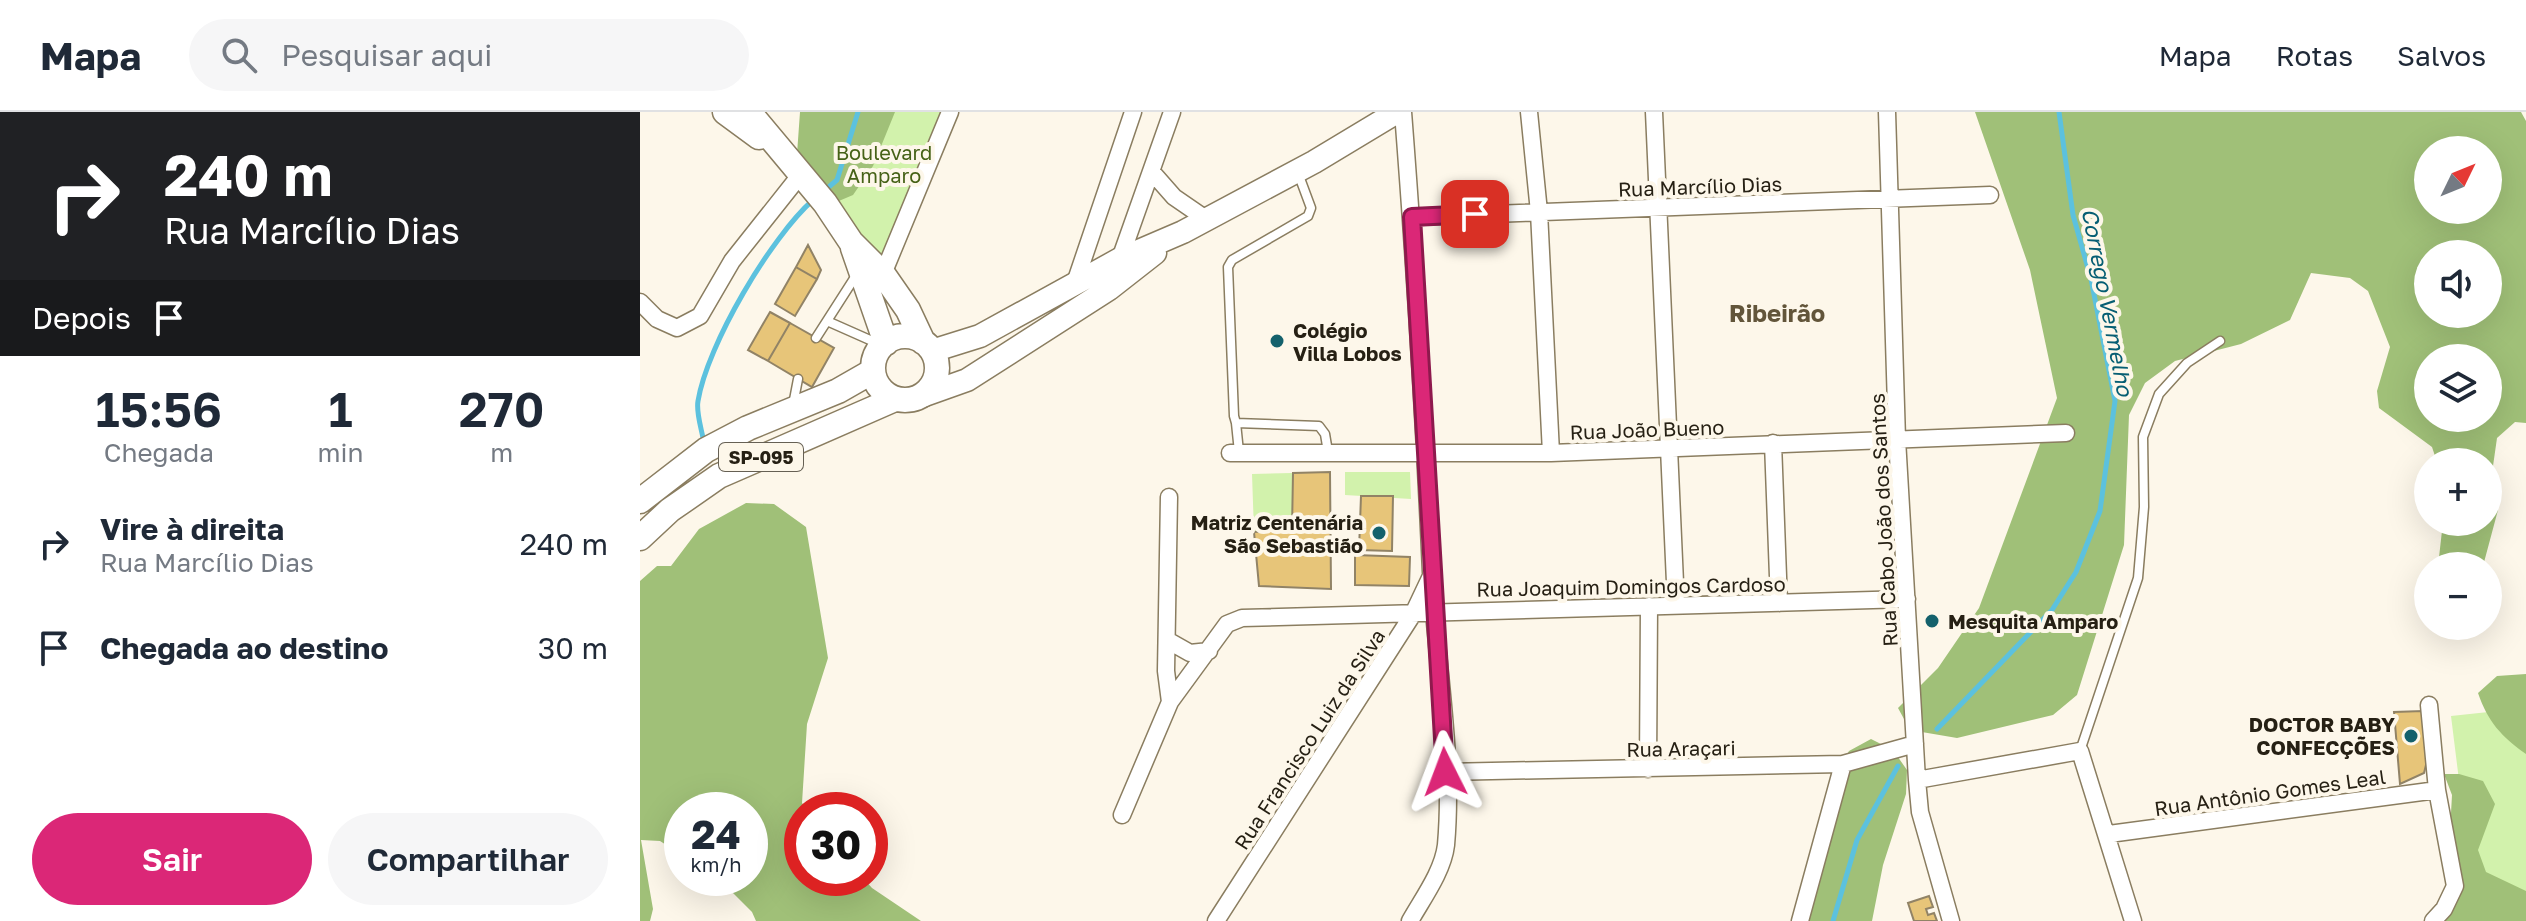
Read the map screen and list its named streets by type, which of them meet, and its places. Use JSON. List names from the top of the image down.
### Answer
{
  "streets": {
    "main road": ["SP-095"],
    "street": [
      "Rua Marcílio Dias",
      "Rua João Bueno",
      "Rua Cabo João dos Santos",
      "Rua Joaquim Domingos Cardoso",
      "Rua Francisco Luiz da Silva",
      "Rua Araçari",
      "Rua Antônio Gomes Leal"
    ]
  },
  "crossings": [
    ["Rua Marcílio Dias", "Rua Cabo João dos Santos"],
    ["Rua João Bueno", "Rua Cabo João dos Santos"],
    ["Rua Cabo João dos Santos", "Rua Joaquim Domingos Cardoso"],
    ["Rua Cabo João dos Santos", "Rua Araçari"],
    ["Rua Joaquim Domingos Cardoso", "Rua Francisco Luiz da Silva"]
  ],
  "districts": ["Ribeirão"],
  "water": ["Corrego Vermelho"],
  "parks": ["Boulevard Amparo"],
  "places": [
    "Colégio Villa Lobos",
    "Matriz Centenária São Sebastião",
    "Mesquita Amparo",
    "DOCTOR BABY CONFECÇÕES"
  ],
  "north": "top right",
  "page": {
    "header": "Mapa",
    "search": "Pesquisar aqui",
    "nav": ["Mapa", "Rotas", "Salvos"],
    "turn": ["240 m", "Rua Marcílio Dias"],
    "map_buttons": ["+", "−"],
    "then": "Depois",
    "eta": [
      "15:56",
      "Chegada",
      "1",
      "min",
      "270",
      "m"
    ],
    "list": [
      {
        "name": "Vire à direita",
        "note": "Rua Marcílio Dias",
        "value": "240 m"
      },
      {
        "name": "Chegada ao destino",
        "value": "30 m"
      }
    ],
    "speed": "24 km/h",
    "limit": "30",
    "buttons": ["Sair", "Compartilhar"]
  }
}
